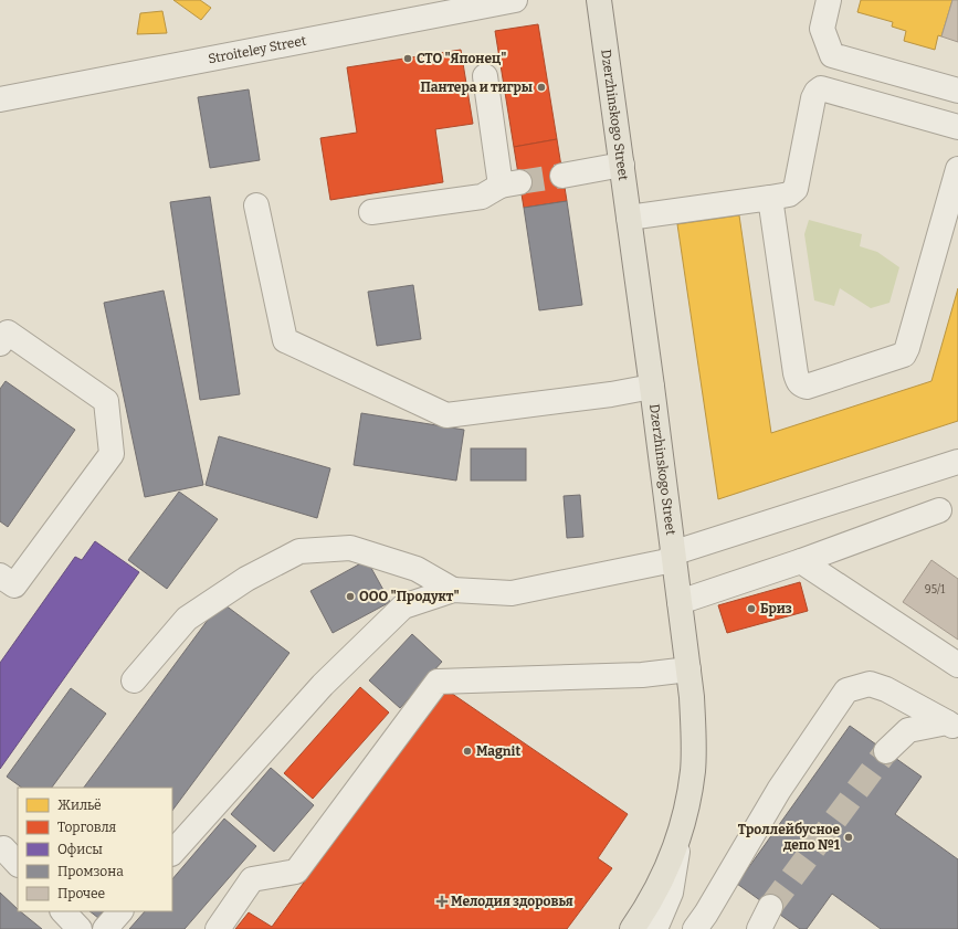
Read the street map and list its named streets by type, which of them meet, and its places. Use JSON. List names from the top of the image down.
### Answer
{
  "streets": {
    "main road": ["Dzerzhinskogo Street"],
    "street": ["Stroiteley Street"]
  },
  "places": {
    "other": [
      "СТО \"Японец\"",
      "Пантера и тигры",
      "ООО \"Продукт\"",
      "Бриз",
      "Magnit",
      "Троллейбусное депо №1"
    ],
    "health": ["Мелодия здоровья"]
  },
  "house_numbers": ["95/1"],
  "legend": [
    "Жильё",
    "Торговля",
    "Офисы",
    "Промзона",
    "Прочее"
  ]
}
